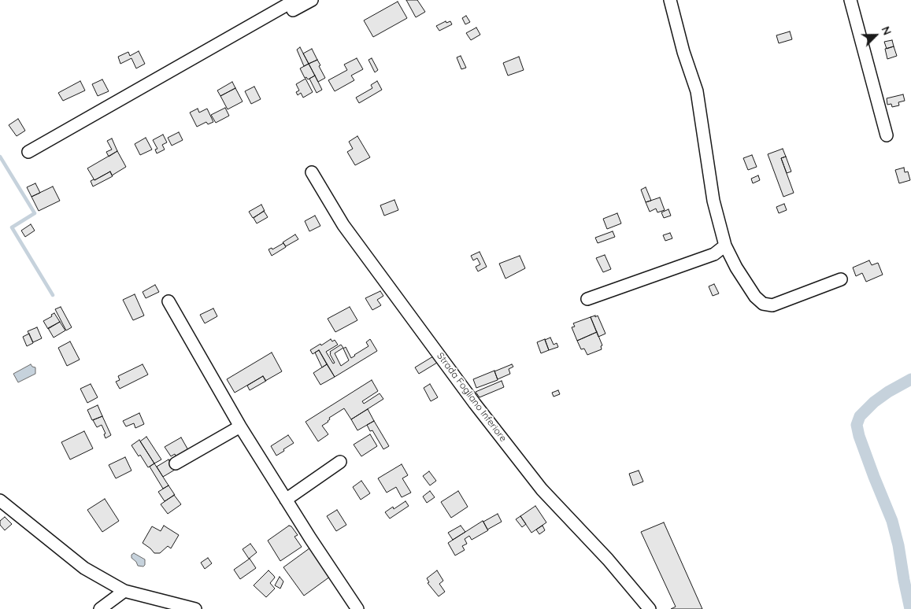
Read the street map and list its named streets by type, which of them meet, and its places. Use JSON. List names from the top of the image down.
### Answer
{
  "streets": {
    "street": ["Strada Fogliano Inferiore"]
  },
  "north": "top right"
}
